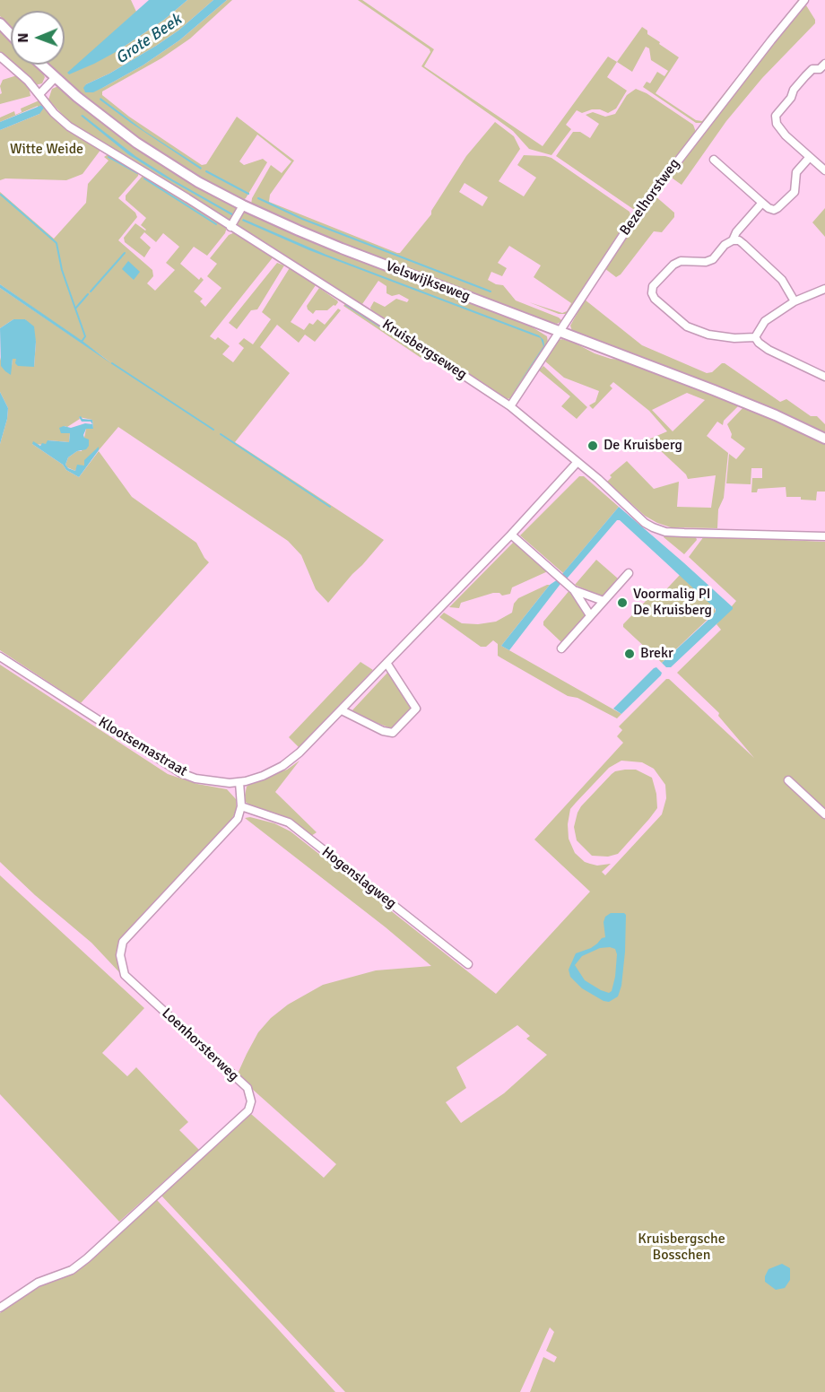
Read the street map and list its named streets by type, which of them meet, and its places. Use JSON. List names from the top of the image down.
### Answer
{
  "streets": {
    "main road": ["Velswijkseweg"],
    "street": [
      "Bezelhorstweg",
      "Kruisbergseweg",
      "Klootsemastraat",
      "Hogenslagweg",
      "Loenhorsterweg"
    ]
  },
  "crossings": [
    ["Bezelhorstweg", "Velswijkseweg"],
    ["Bezelhorstweg", "Kruisbergseweg"],
    ["Kruisbergseweg", "Klootsemastraat"],
    ["Hogenslagweg", "Loenhorsterweg"]
  ],
  "water": ["Grote Beek"],
  "parks": ["Witte Weide", "Kruisbergsche Bosschen"],
  "places": ["De Kruisberg", "Voormalig PI De Kruisberg", "Brekr"],
  "north": "left"
}
